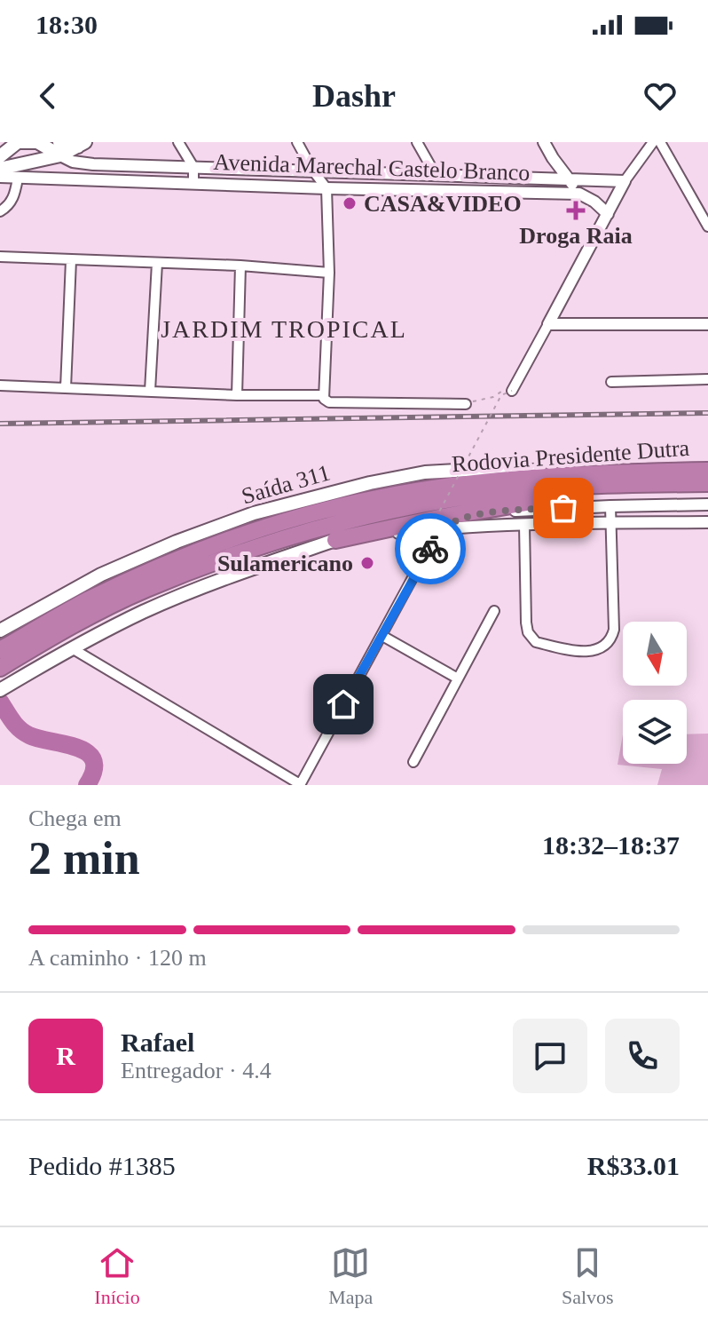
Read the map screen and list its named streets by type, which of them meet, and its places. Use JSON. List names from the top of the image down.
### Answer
{
  "streets": {
    "highway": ["Rodovia Presidente Dutra"],
    "main road": ["Saída 311"],
    "street": ["Avenida Marechal Castelo Branco"]
  },
  "crossings": [
    ["Rodovia Presidente Dutra", "Saída 311"]
  ],
  "districts": ["JARDIM TROPICAL"],
  "places": {
    "other": ["CASA&VIDEO", "Sulamericano"],
    "health": ["Droga Raia"]
  },
  "north": "bottom",
  "page": {
    "status": "18:30",
    "header": "Dashr",
    "heading": ["2 min", "Chega em", "18:32–18:37"],
    "panel": [
      "Rafael",
      "Entregador · 4.4",
      "Pedido #1385",
      "R$33.01"
    ],
    "bar": "A caminho · 120 m",
    "round": "R",
    "tabs": ["Início", "Mapa", "Salvos"]
  }
}
